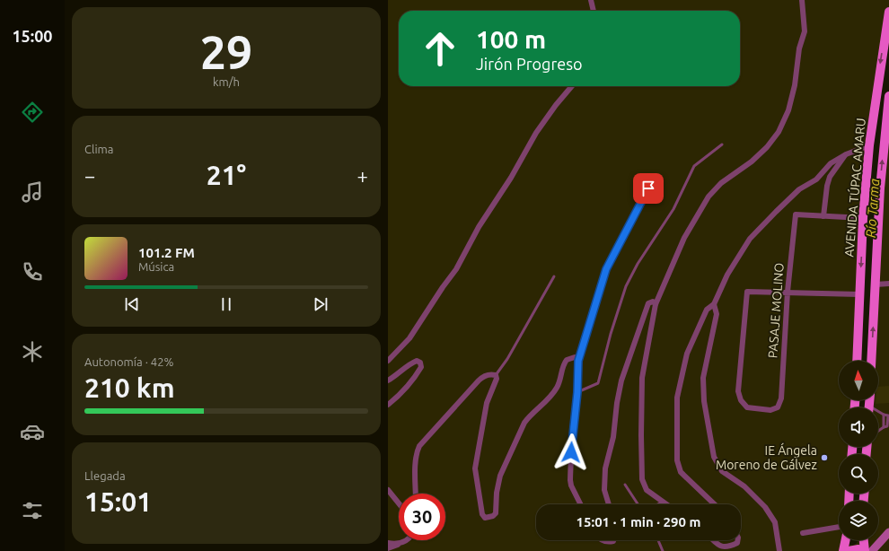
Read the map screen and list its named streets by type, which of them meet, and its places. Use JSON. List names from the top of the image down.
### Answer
{
  "streets": {
    "highway": ["AVENIDA TÚPAC AMARU"],
    "street": ["PASAJE MOLINO"]
  },
  "water": ["Río Tarma"],
  "places": ["IE Ángela Moreno de Gálvez"],
  "north": "top",
  "page": {
    "tabs": "15:00",
    "tile": [
      ["29", "km/h"],
      "Clima",
      ["Autonomía · 42%", "210 km"],
      ["Llegada", "15:01"]
    ],
    "turn": ["100 m", "Jirón Progreso"],
    "heat": ["−", "21°", "+"],
    "song": ["101.2 FM", "Música"],
    "limit": "30",
    "trip": "15:01 · 1 min · 290 m"
  }
}
